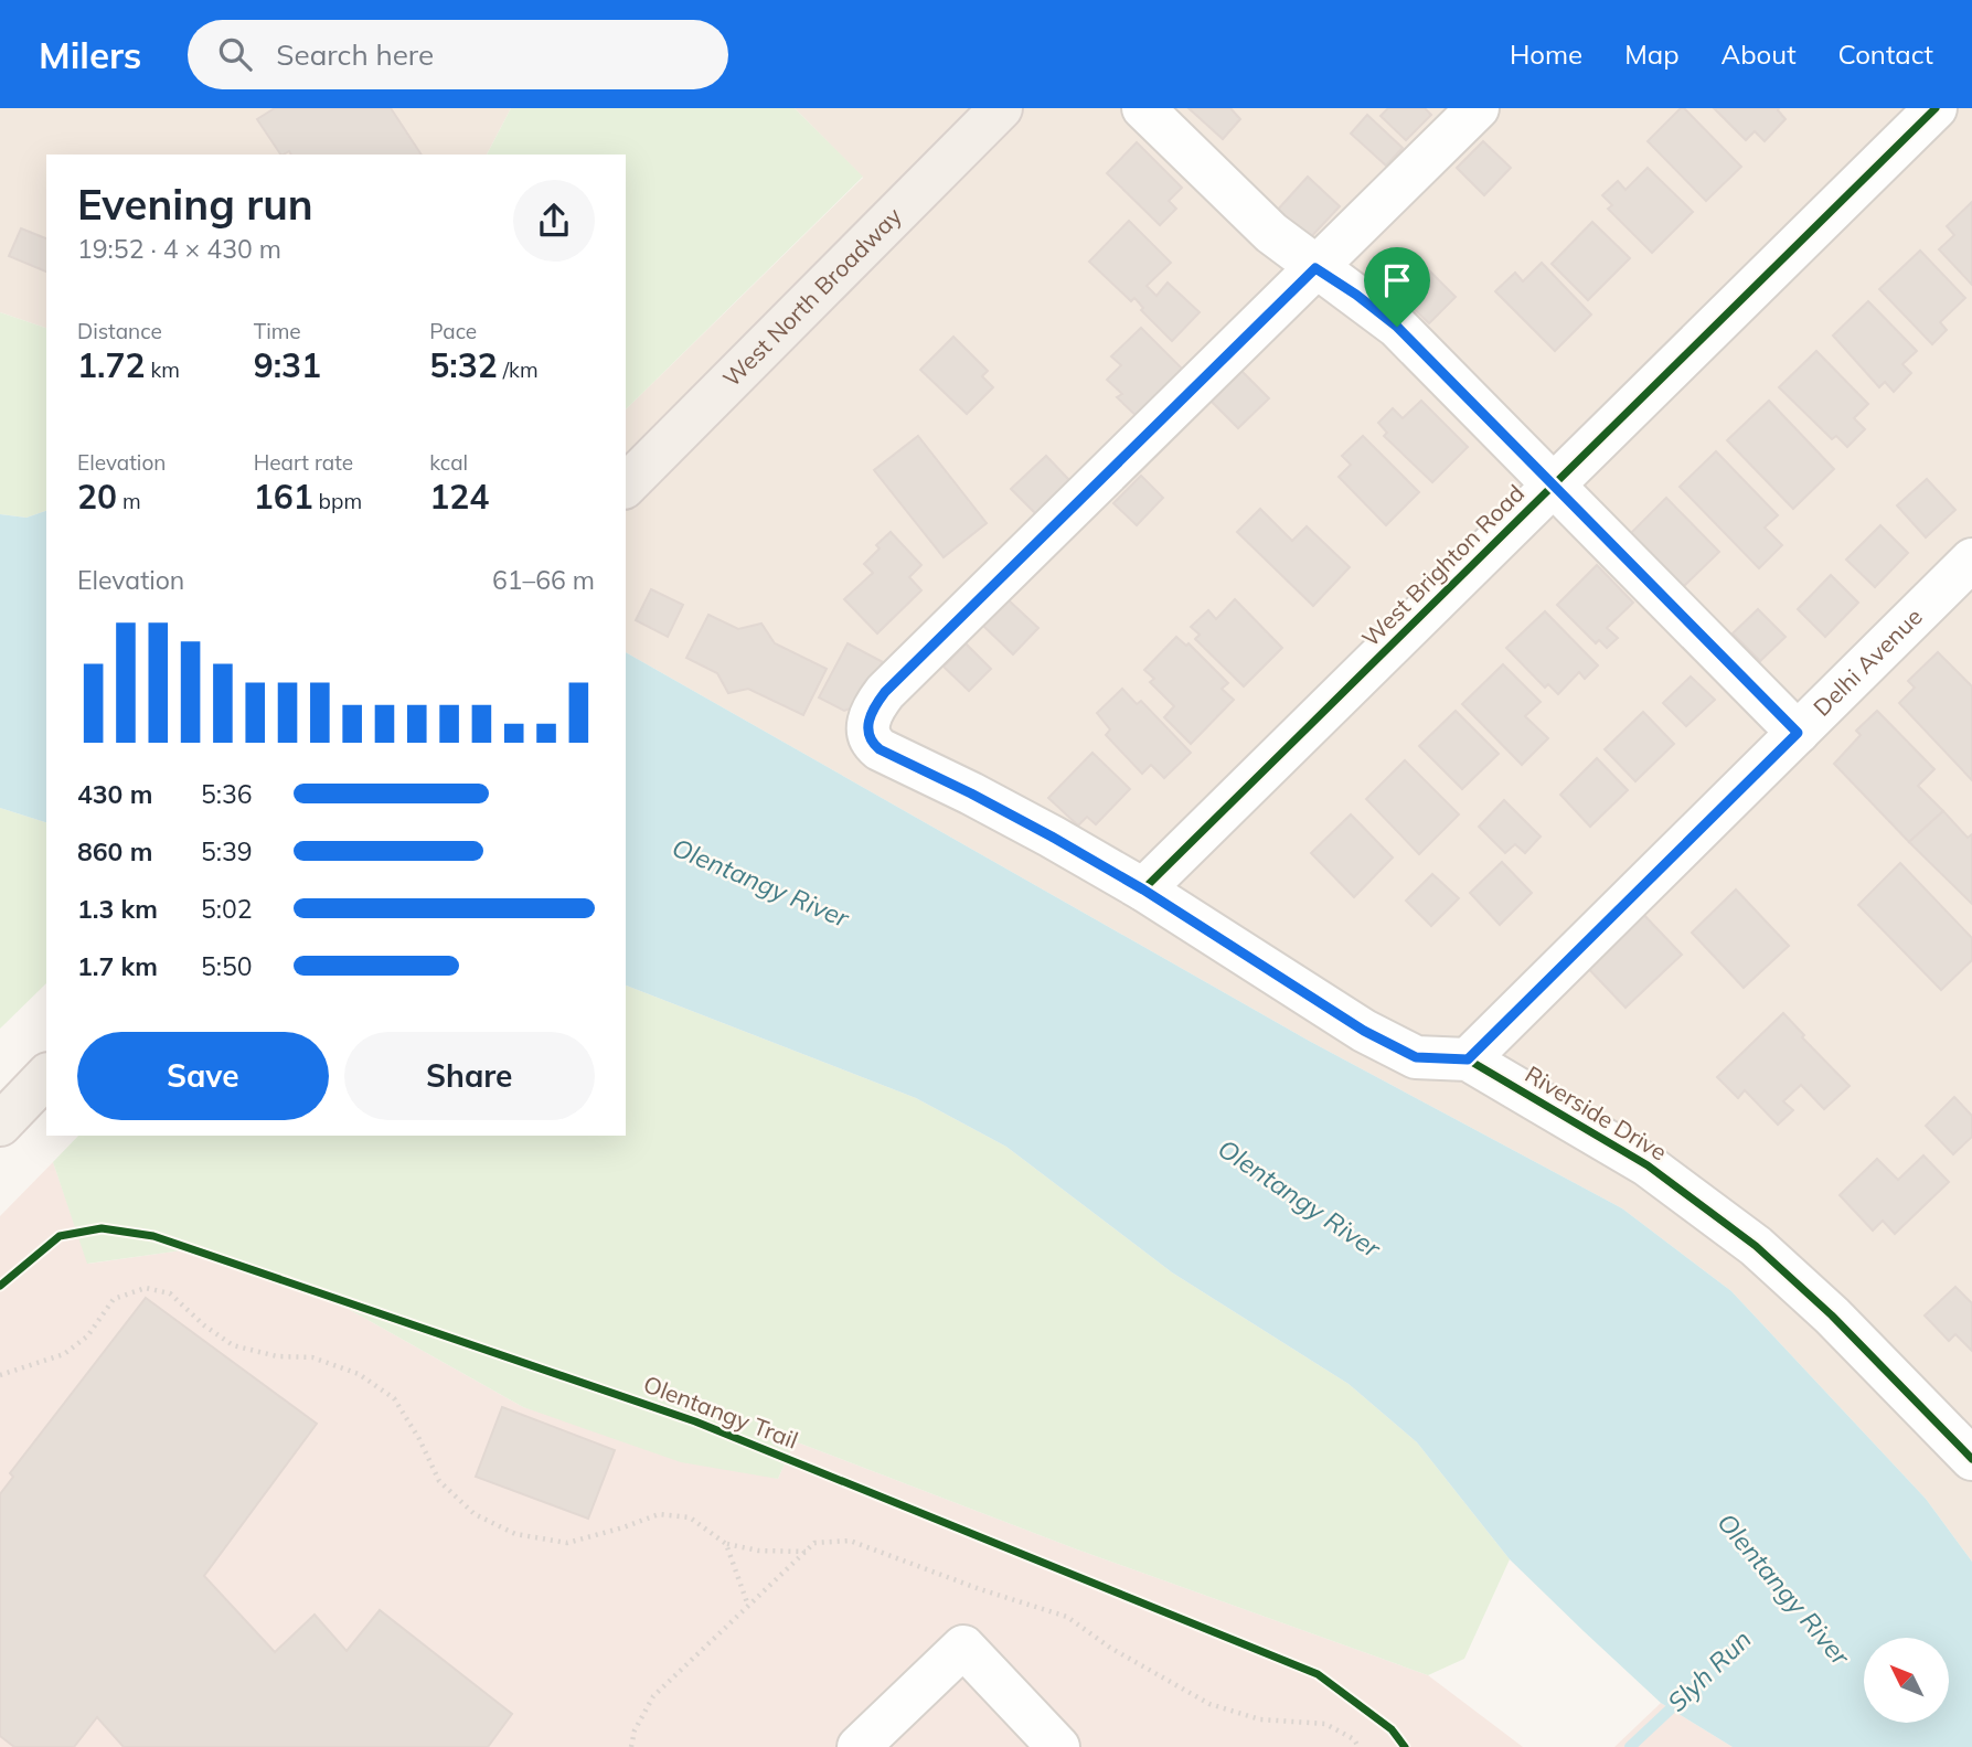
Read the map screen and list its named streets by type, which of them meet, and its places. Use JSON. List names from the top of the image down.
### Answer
{
  "streets": {
    "main road": ["West North Broadway"],
    "street": ["West Brighton Road", "Delhi Avenue", "Riverside Drive"],
    "cycle path": ["Olentangy Trail"]
  },
  "crossings": [
    ["West Brighton Road", "Riverside Drive"],
    ["Delhi Avenue", "Riverside Drive"]
  ],
  "water": ["Olentangy River", "Slyh Run"],
  "north": "top left",
  "page": {
    "header": "Milers",
    "search": "Search here",
    "nav": [
      "Home",
      "Map",
      "About",
      "Contact"
    ],
    "heading": ["Evening run", "19:52 · 4 × 430 m"],
    "stats": [
      ["Distance", "1.72 km"],
      ["Time", "9:31"],
      ["Pace", "5:32 /km"],
      ["Elevation", "20 m"],
      ["Heart rate", "161 bpm"],
      ["kcal", "124"]
    ],
    "chart": ["Elevation", "61–66 m"],
    "list": [
      {
        "name": "430 m",
        "note": "5:36"
      },
      {
        "name": "860 m",
        "note": "5:39"
      },
      {
        "name": "1.3 km",
        "note": "5:02"
      },
      {
        "name": "1.7 km",
        "note": "5:50"
      }
    ],
    "buttons": ["Save", "Share"]
  }
}
